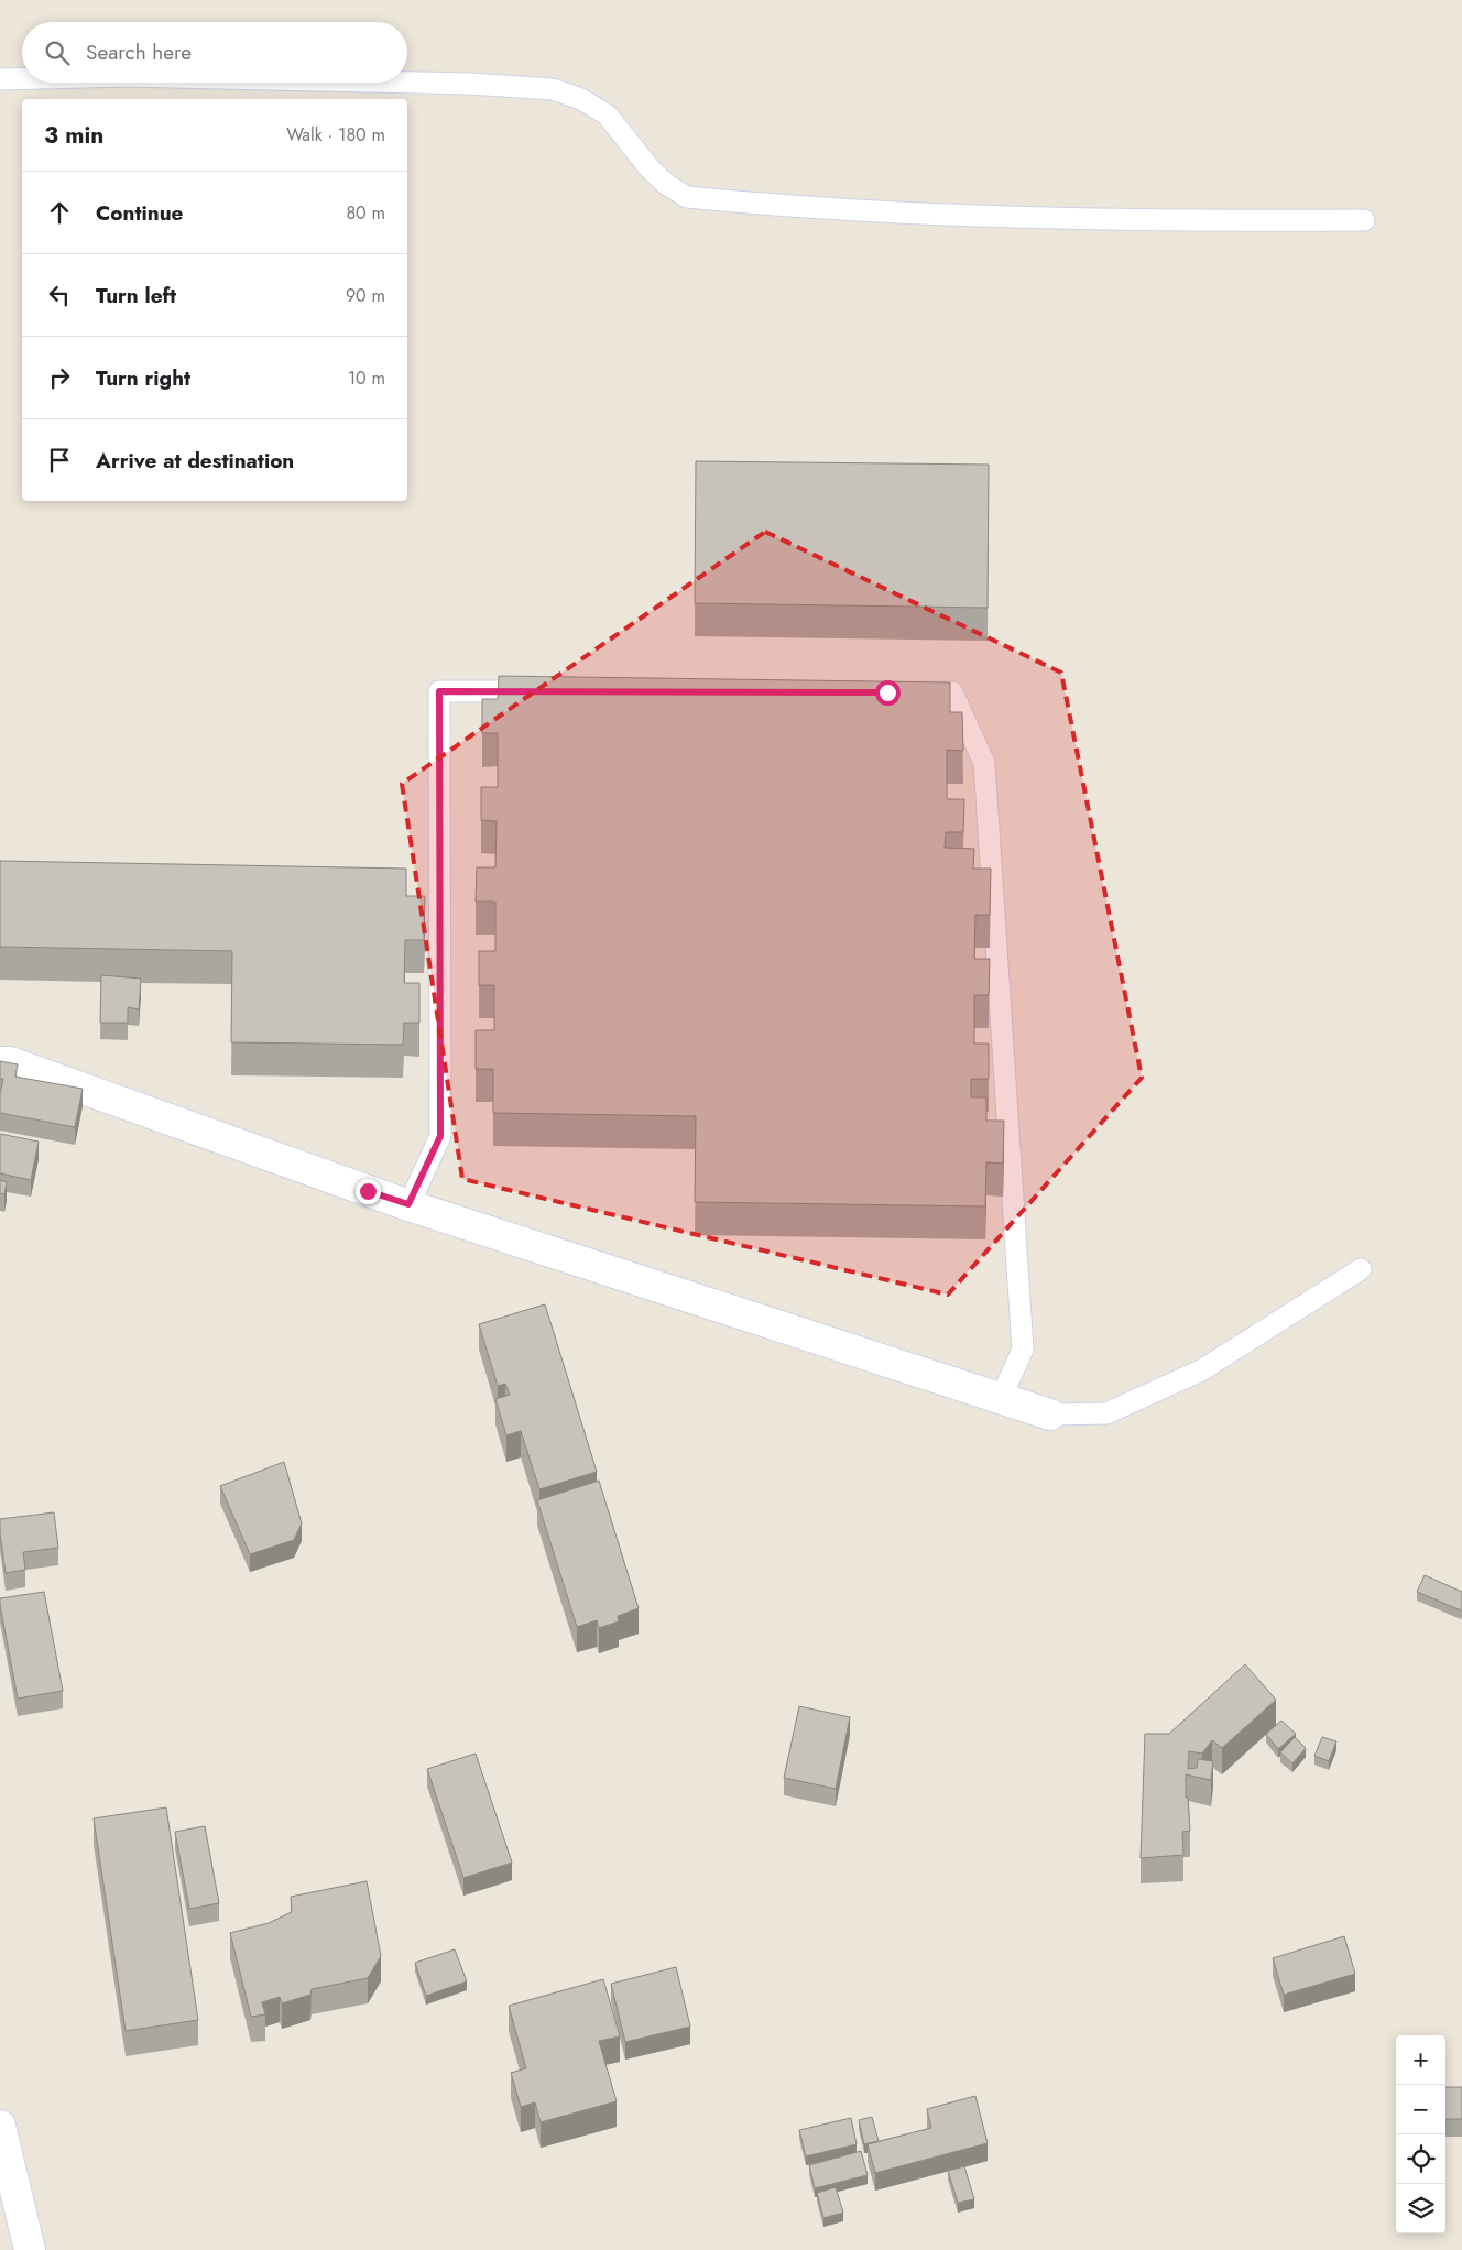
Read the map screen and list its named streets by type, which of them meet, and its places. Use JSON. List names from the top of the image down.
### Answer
{
  "page": {
    "search": "Search here",
    "heading": ["3 min", "Walk · 180 m"],
    "list": [
      ["Continue", "80 m"],
      ["Turn left", "90 m"],
      ["Turn right", "10 m"],
      "Arrive at destination"
    ],
    "map_buttons": ["+", "−"]
  }
}
